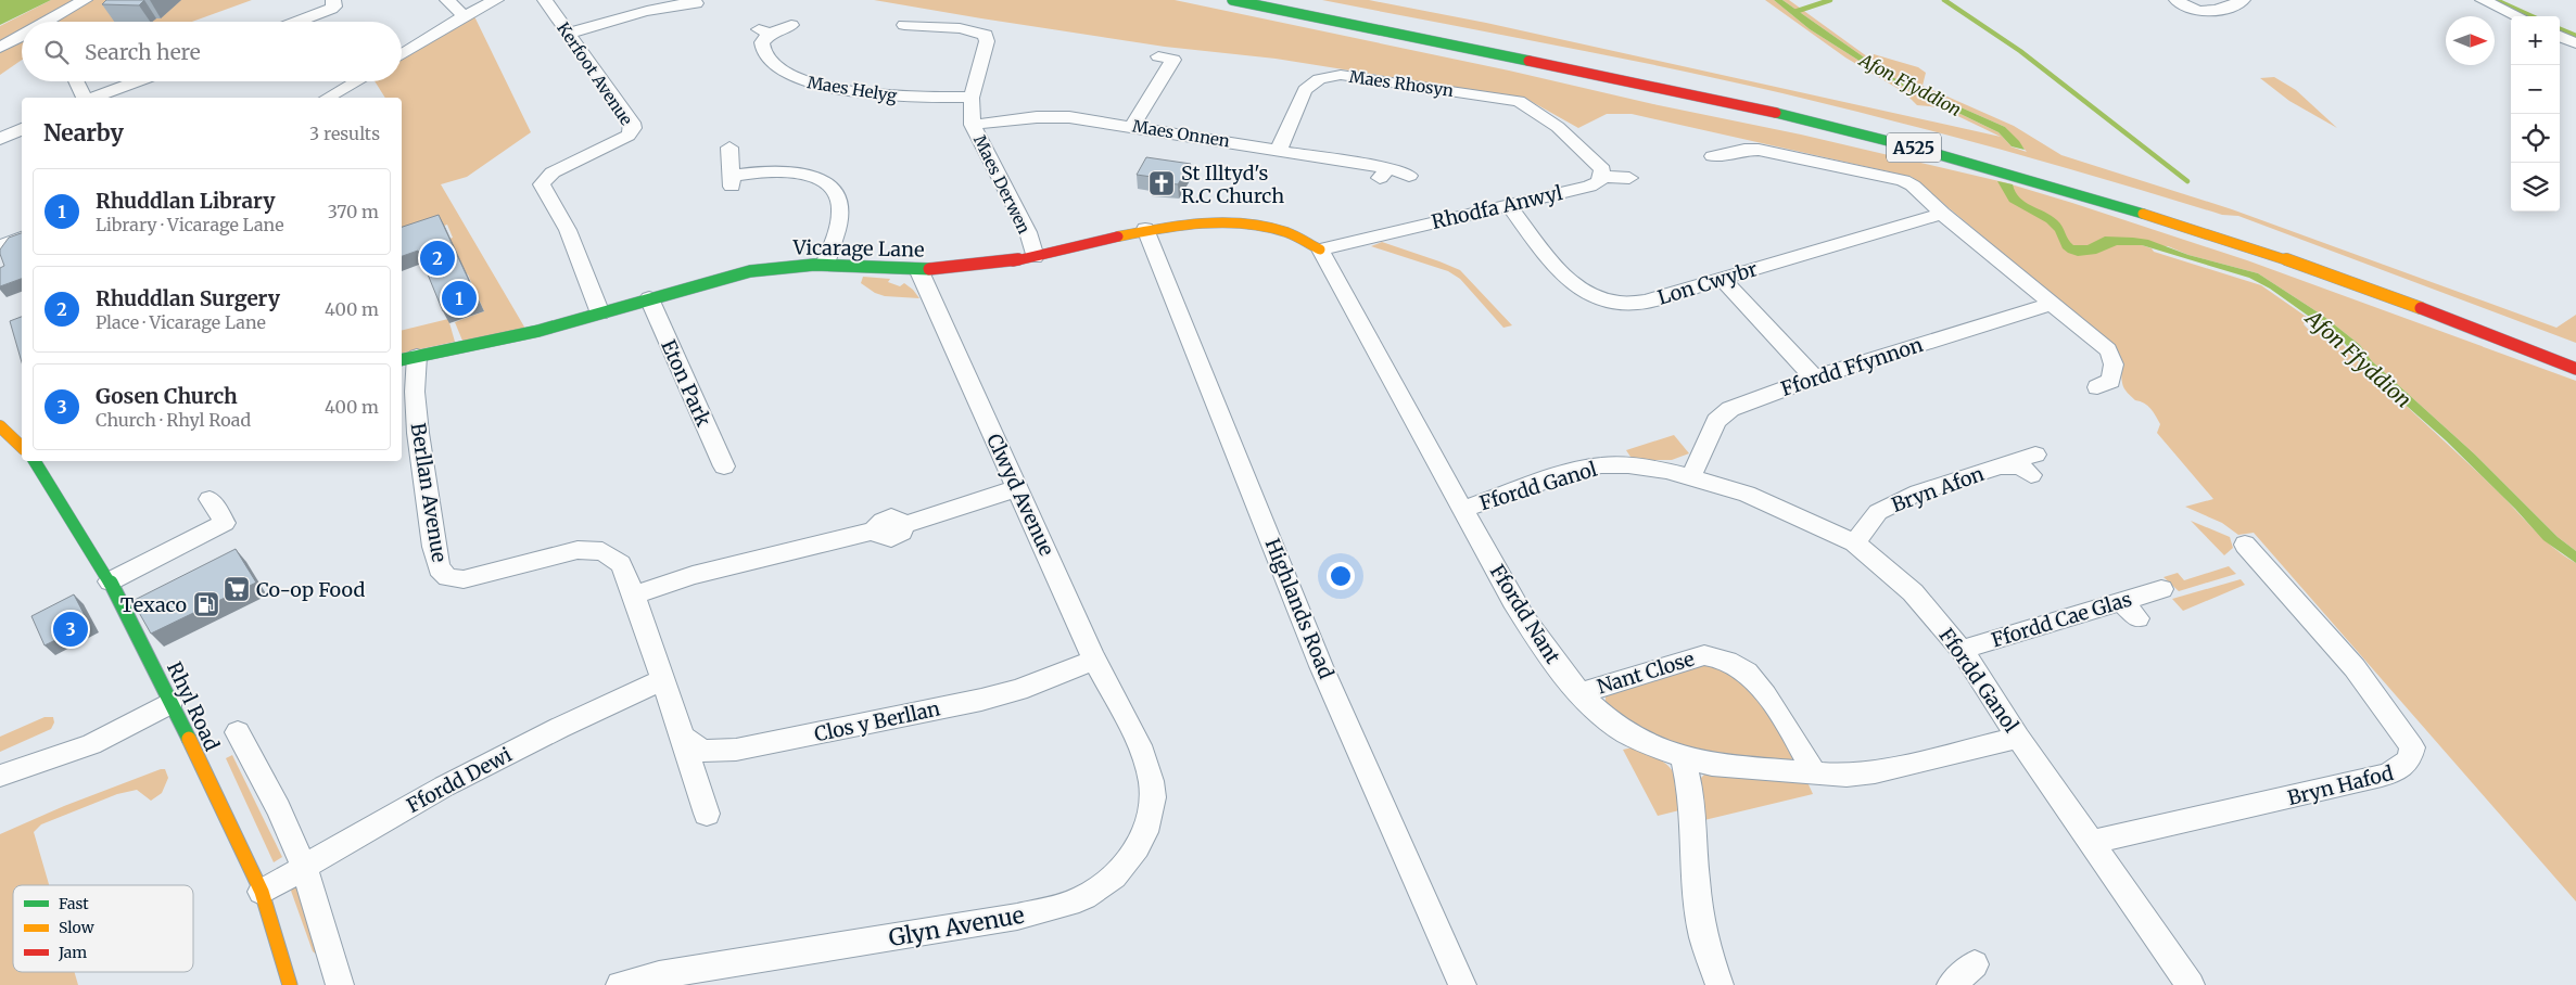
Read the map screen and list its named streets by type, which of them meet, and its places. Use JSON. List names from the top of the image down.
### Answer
{
  "streets": {
    "main road": ["A525", "Vicarage Lane", "Rhyl Road"],
    "street": [
      "Kerfoot Avenue",
      "Maes Rhosyn",
      "Maes Helyg",
      "Maes Onnen",
      "Maes Derwen",
      "Rhodfa Anwyl",
      "Lon Cwybr",
      "Ffordd Ffynnon",
      "Eton Park",
      "Ffordd Ganol",
      "Bryn Afon",
      "Berllan Avenue",
      "Clwyd Avenue",
      "Highlands Road",
      "Ffordd Nant",
      "Ffordd Cae Glas",
      "Nant Close",
      "Clos y Berllan",
      "Ffordd Dewi",
      "Bryn Hafod",
      "Glyn Avenue"
    ]
  },
  "crossings": [
    ["Kerfoot Avenue", "Vicarage Lane"],
    ["Maes Rhosyn", "Maes Onnen"],
    ["Maes Rhosyn", "Rhodfa Anwyl"],
    ["Maes Helyg", "Maes Derwen"],
    ["Maes Onnen", "Maes Derwen"],
    ["Maes Derwen", "Vicarage Lane"],
    ["Rhodfa Anwyl", "Vicarage Lane"],
    ["Rhodfa Anwyl", "Lon Cwybr"],
    ["Rhodfa Anwyl", "Ffordd Nant"],
    ["Vicarage Lane", "Eton Park"],
    ["Vicarage Lane", "Berllan Avenue"],
    ["Vicarage Lane", "Clwyd Avenue"],
    ["Vicarage Lane", "Highlands Road"],
    ["Vicarage Lane", "Ffordd Nant"],
    ["Ffordd Ffynnon", "Ffordd Ganol"],
    ["Ffordd Ganol", "Bryn Afon"],
    ["Ffordd Ganol", "Ffordd Nant"],
    ["Ffordd Ganol", "Ffordd Cae Glas"],
    ["Ffordd Ganol", "Bryn Hafod"],
    ["Berllan Avenue", "Clos y Berllan"],
    ["Berllan Avenue", "Ffordd Dewi"],
    ["Clwyd Avenue", "Clos y Berllan"],
    ["Clwyd Avenue", "Glyn Avenue"],
    ["Ffordd Nant", "Nant Close"],
    ["Rhyl Road", "Ffordd Dewi"]
  ],
  "water": ["Afon Ffyddion"],
  "places": {
    "church": ["St Illtyd's R.C Church"],
    "supermarket": ["Co-op Food"],
    "fuel station": ["Texaco"]
  },
  "legend": ["Fast", "Slow", "Jam"],
  "north": "right",
  "page": {
    "map_buttons": ["+", "−"],
    "search": "Search here",
    "heading": ["Nearby", "3 results"],
    "list": [
      {
        "mark": "1",
        "name": "Rhuddlan Library",
        "note": "Library · Vicarage Lane",
        "value": "370 m"
      },
      {
        "mark": "2",
        "name": "Rhuddlan Surgery",
        "note": "Place · Vicarage Lane",
        "value": "400 m"
      },
      {
        "mark": "3",
        "name": "Gosen Church",
        "note": "Church · Rhyl Road",
        "value": "400 m"
      }
    ],
    "pins": ["2", "1", "3"]
  }
}
